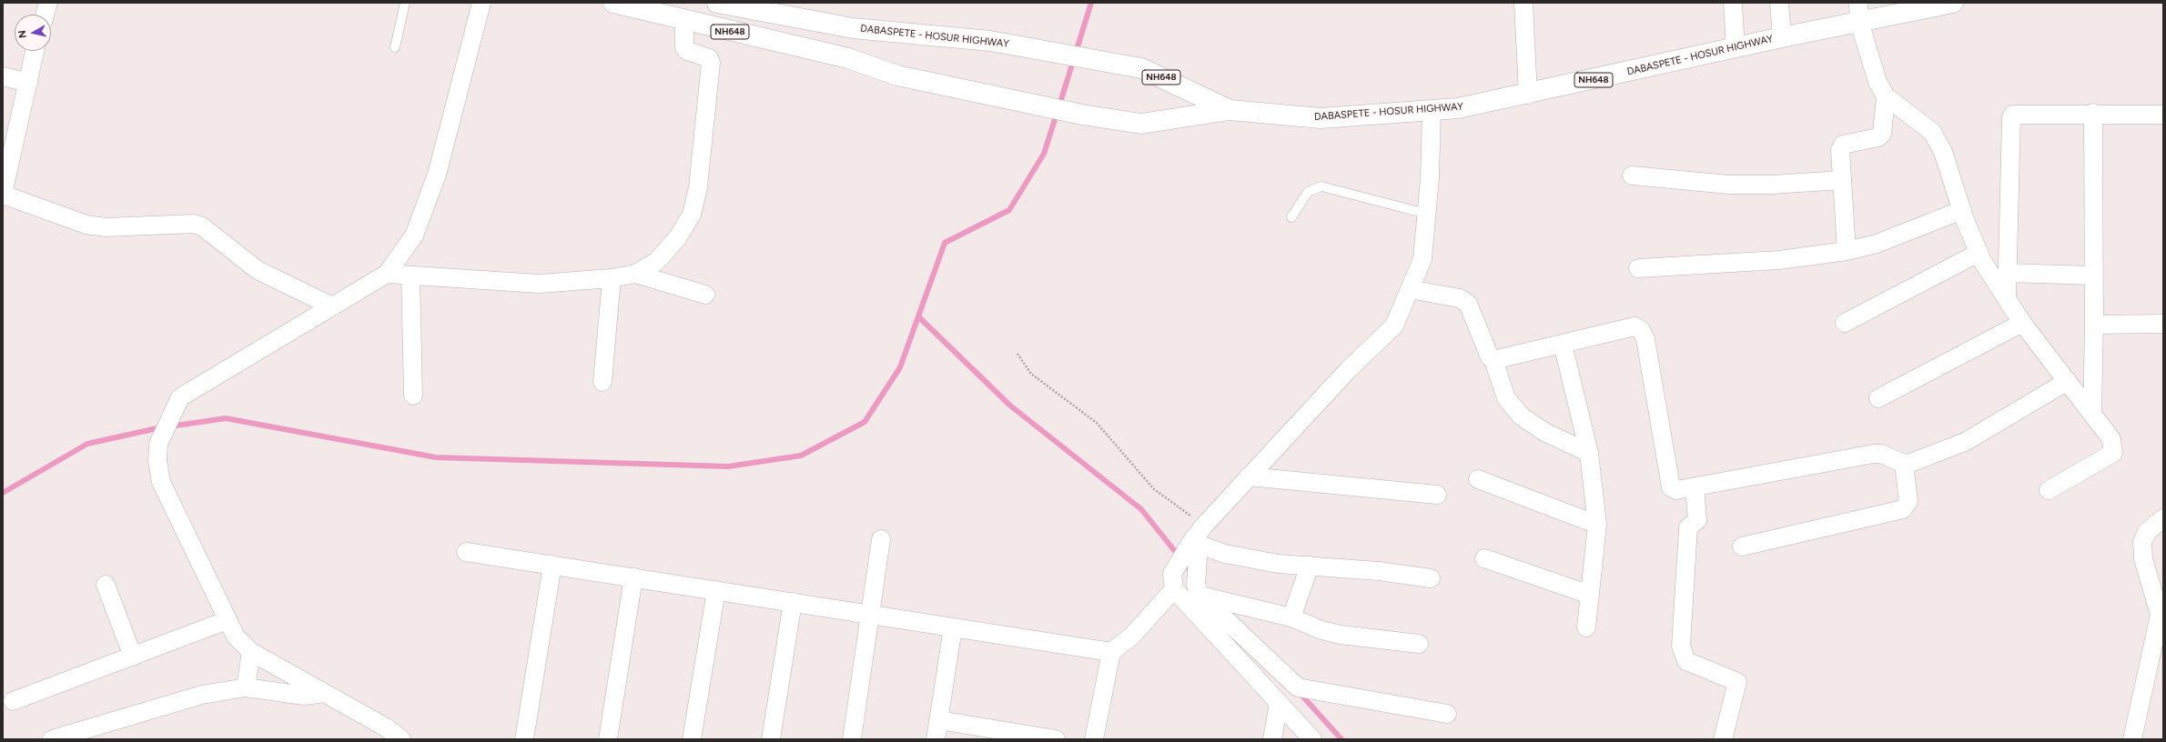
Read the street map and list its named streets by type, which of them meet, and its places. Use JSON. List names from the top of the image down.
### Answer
{
  "streets": {
    "highway": ["NH648", "DABASPETE - HOSUR HIGHWAY"]
  },
  "crossings": [
    ["NH648", "DABASPETE - HOSUR HIGHWAY"]
  ],
  "north": "left"
}
